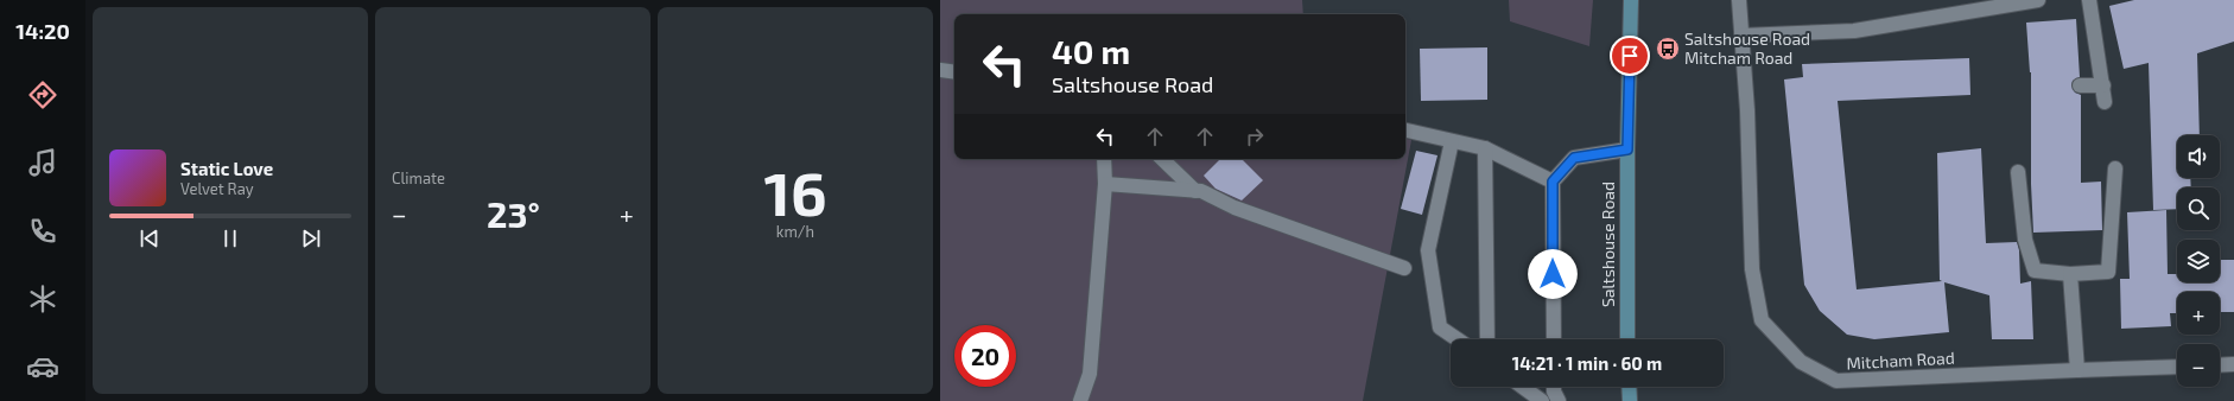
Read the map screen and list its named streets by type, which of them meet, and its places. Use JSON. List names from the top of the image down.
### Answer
{
  "streets": {
    "main road": ["Saltshouse Road"],
    "street": ["Mitcham Road"]
  },
  "places": {
    "bus stop": ["Saltshouse Road Mitcham Road"]
  },
  "page": {
    "tabs": "14:20",
    "tile": [
      "Climate",
      ["16", "km/h"]
    ],
    "turn": ["40 m", "Saltshouse Road"],
    "map_buttons": ["+", "−"],
    "song": ["Static Love", "Velvet Ray"],
    "heat": ["−", "23°", "+"],
    "limit": "20",
    "trip": "14:21 · 1 min · 60 m"
  }
}
